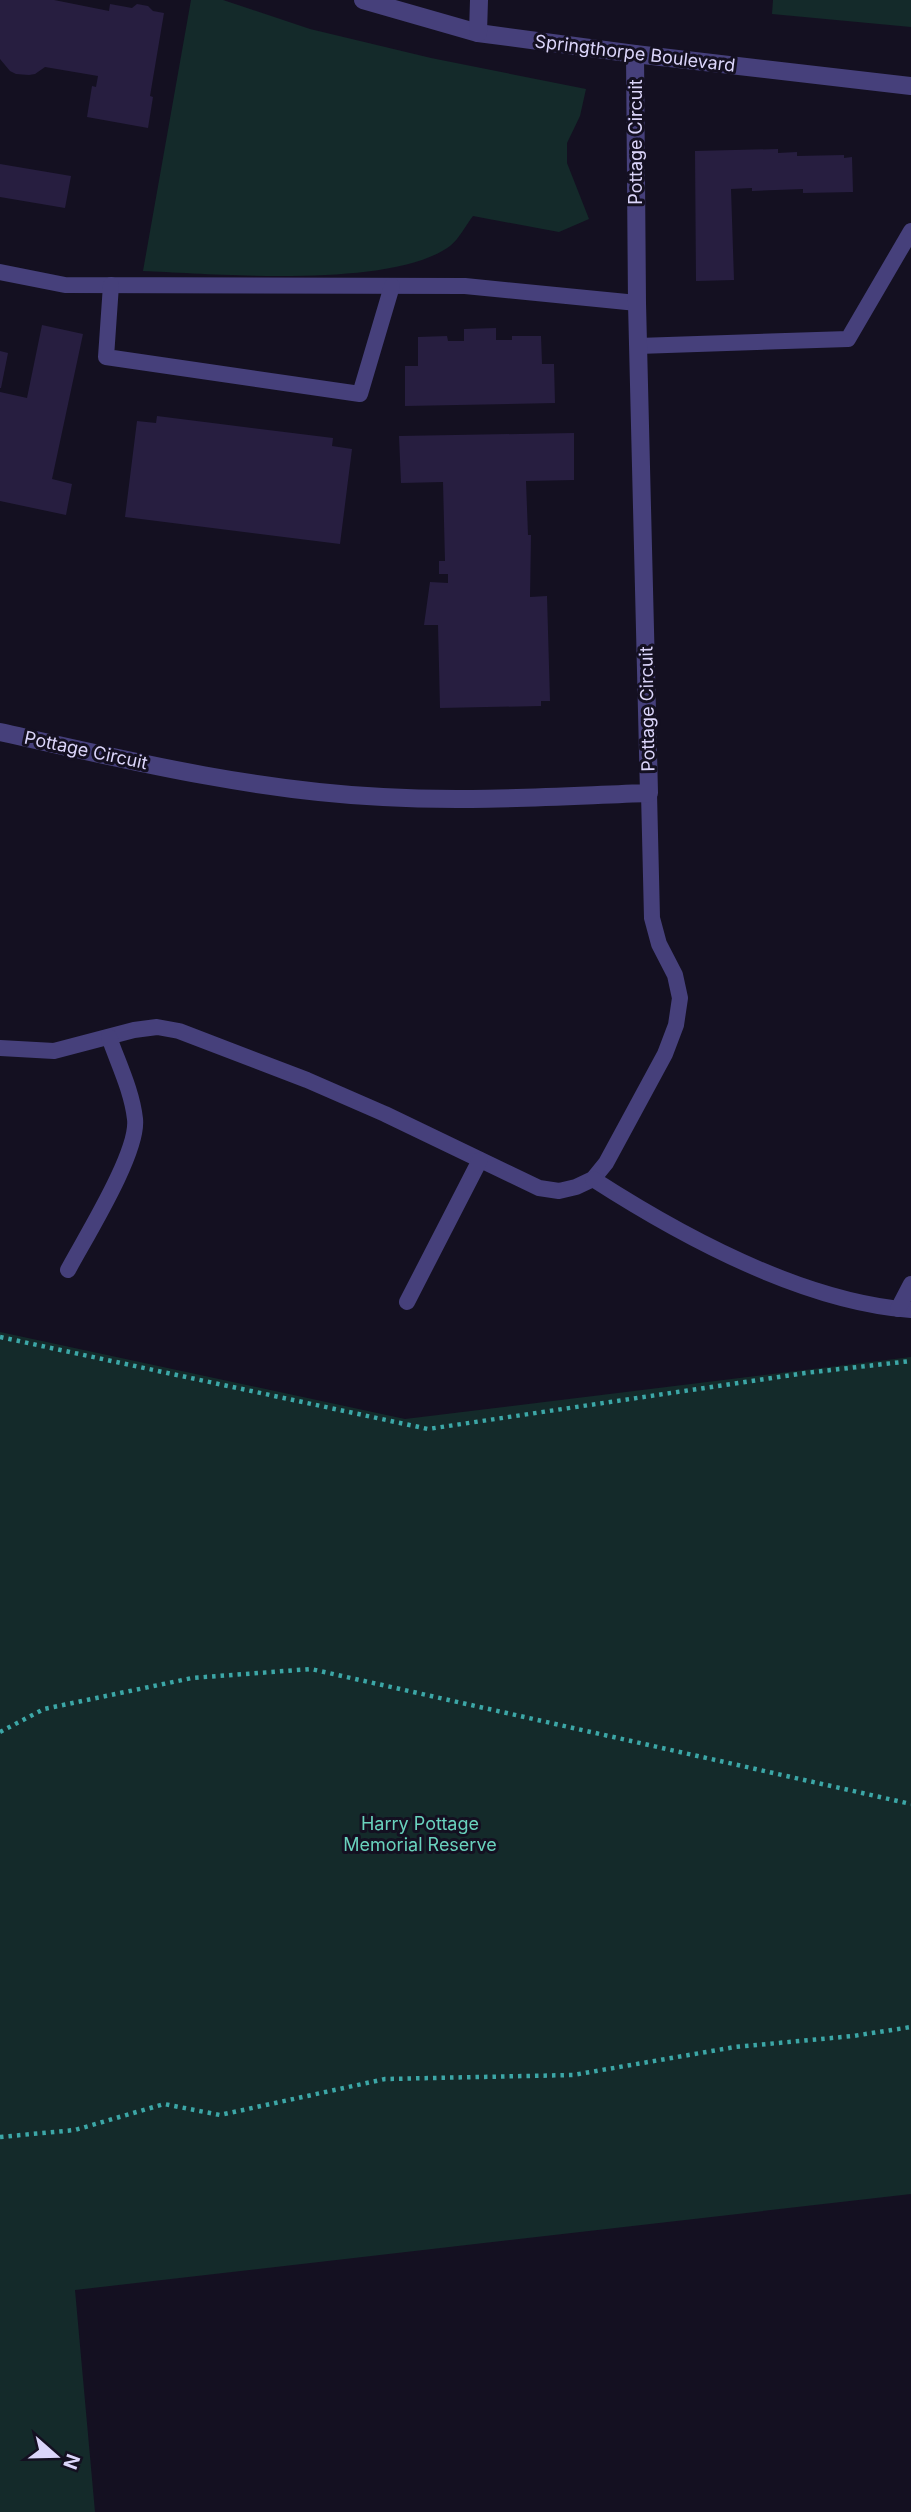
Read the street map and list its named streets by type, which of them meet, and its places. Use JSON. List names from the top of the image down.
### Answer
{
  "streets": {
    "street": ["Springthorpe Boulevard", "Pottage Circuit"]
  },
  "crossings": [
    ["Springthorpe Boulevard", "Pottage Circuit"]
  ],
  "parks": ["Harry Pottage Memorial Reserve"],
  "north": "right"
}
